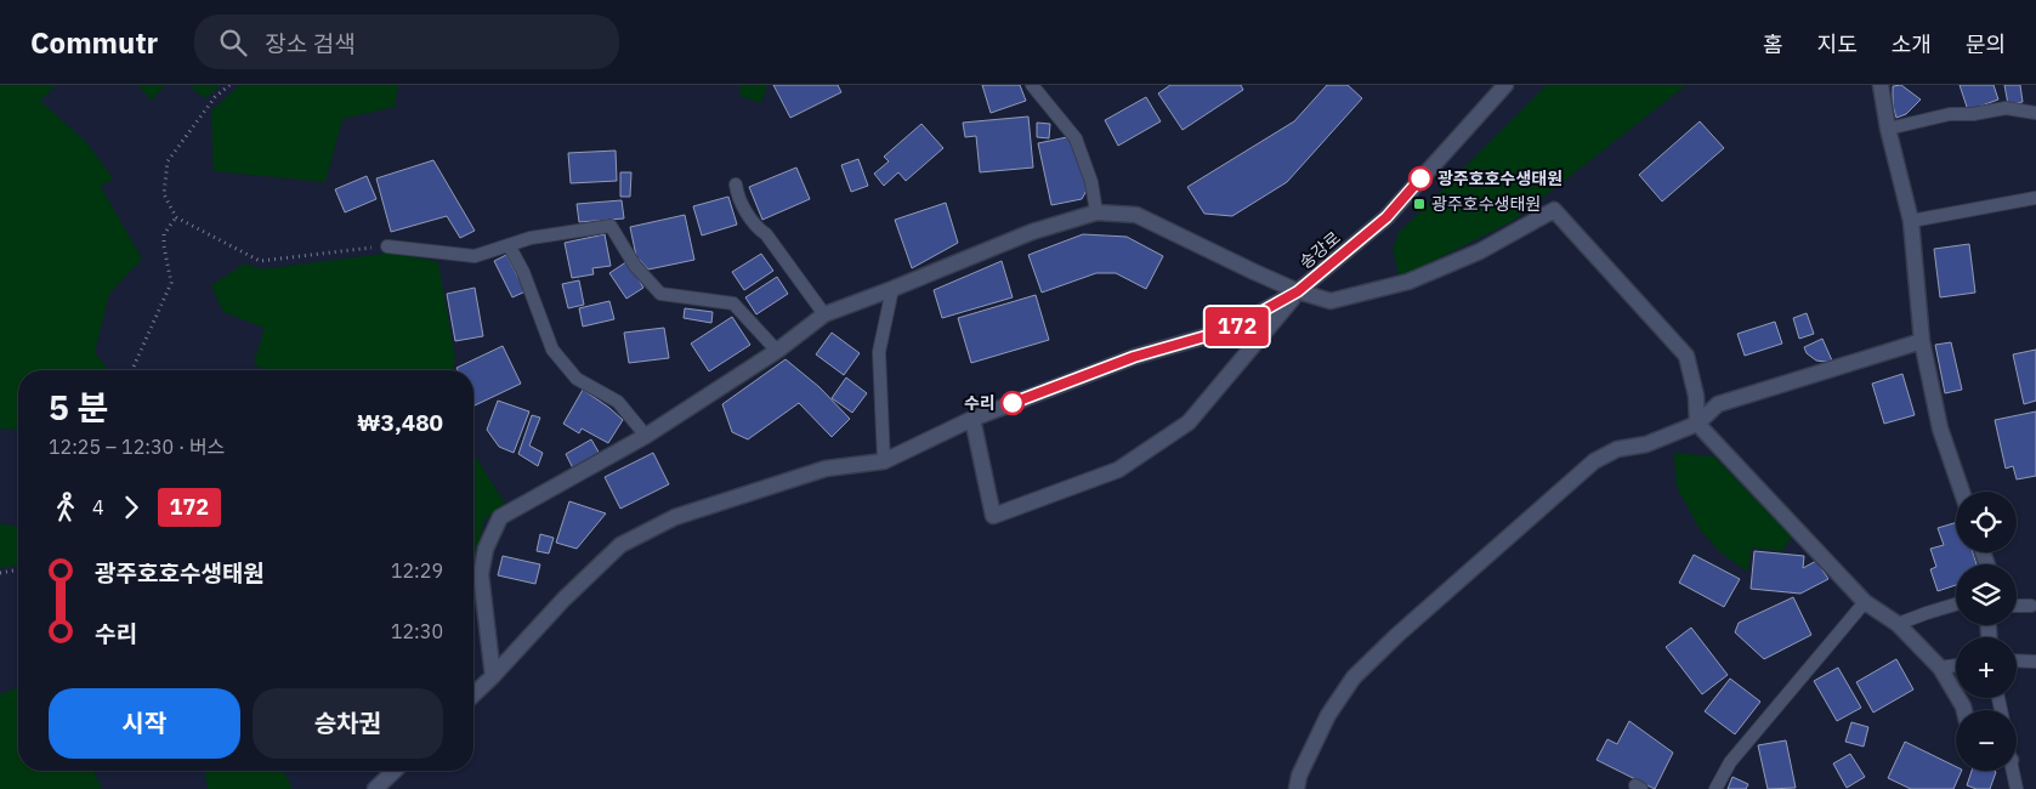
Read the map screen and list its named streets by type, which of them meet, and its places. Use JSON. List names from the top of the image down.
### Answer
{
  "streets": {
    "street": ["송강로"]
  },
  "places": {
    "other": ["광주호호수생태원", "수리"],
    "transit": ["광주호수생태원"]
  },
  "lines": ["bus line 172"],
  "page": {
    "header": "Commutr",
    "search": "장소 검색",
    "nav": [
      "홈",
      "지도",
      "소개",
      "문의"
    ],
    "on_map": "172",
    "heading": ["5 분", "12:25 – 12:30 · 버스", "₩3,480"],
    "legs": ["4", "172"],
    "map_buttons": ["+", "−"],
    "list": [
      {
        "name": "광주호호수생태원",
        "value": "12:29"
      },
      {
        "name": "수리",
        "value": "12:30"
      }
    ],
    "buttons": ["시작", "승차권"]
  }
}
